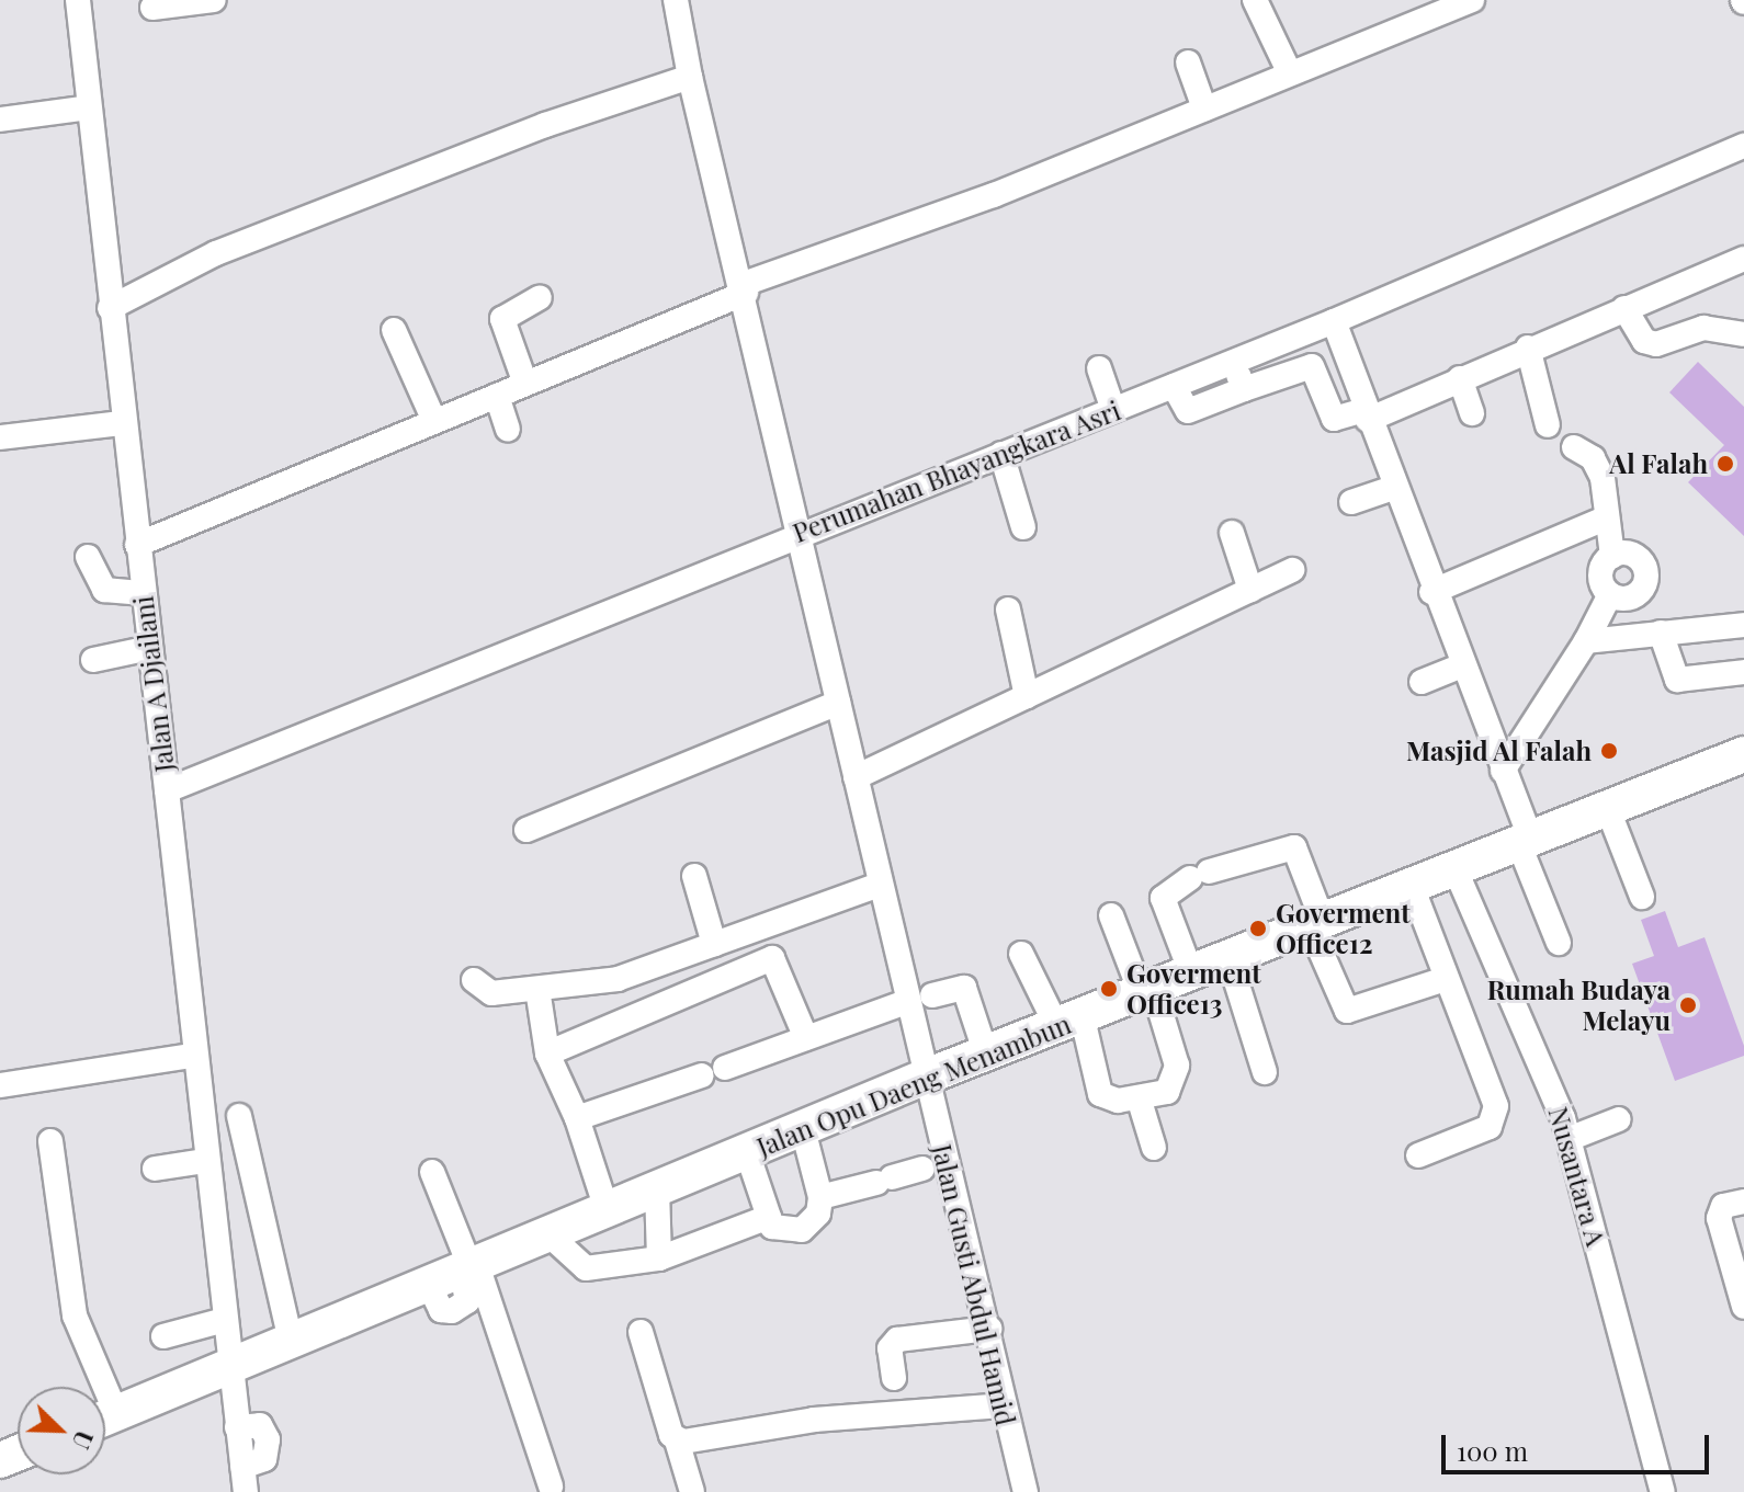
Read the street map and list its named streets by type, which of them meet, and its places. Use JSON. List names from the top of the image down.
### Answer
{
  "streets": {
    "highway": ["Jalan Opu Daeng Menambun"],
    "street": [
      "Perumahan Bhayangkara Asri",
      "Jalan A Djailani",
      "Nusantara A",
      "Jalan Gusti Abdul Hamid"
    ]
  },
  "crossings": [
    ["Perumahan Bhayangkara Asri", "Jalan A Djailani"],
    ["Perumahan Bhayangkara Asri", "Jalan Gusti Abdul Hamid"],
    ["Jalan A Djailani", "Jalan Opu Daeng Menambun"],
    ["Jalan Opu Daeng Menambun", "Nusantara A"],
    ["Jalan Opu Daeng Menambun", "Jalan Gusti Abdul Hamid"]
  ],
  "places": [
    "Al Falah",
    "Masjid Al Falah",
    "Goverment Office12",
    "Goverment Office13",
    "Rumah Budaya Melayu"
  ],
  "scale_bar": "100 m",
  "north": "bottom right"
}
